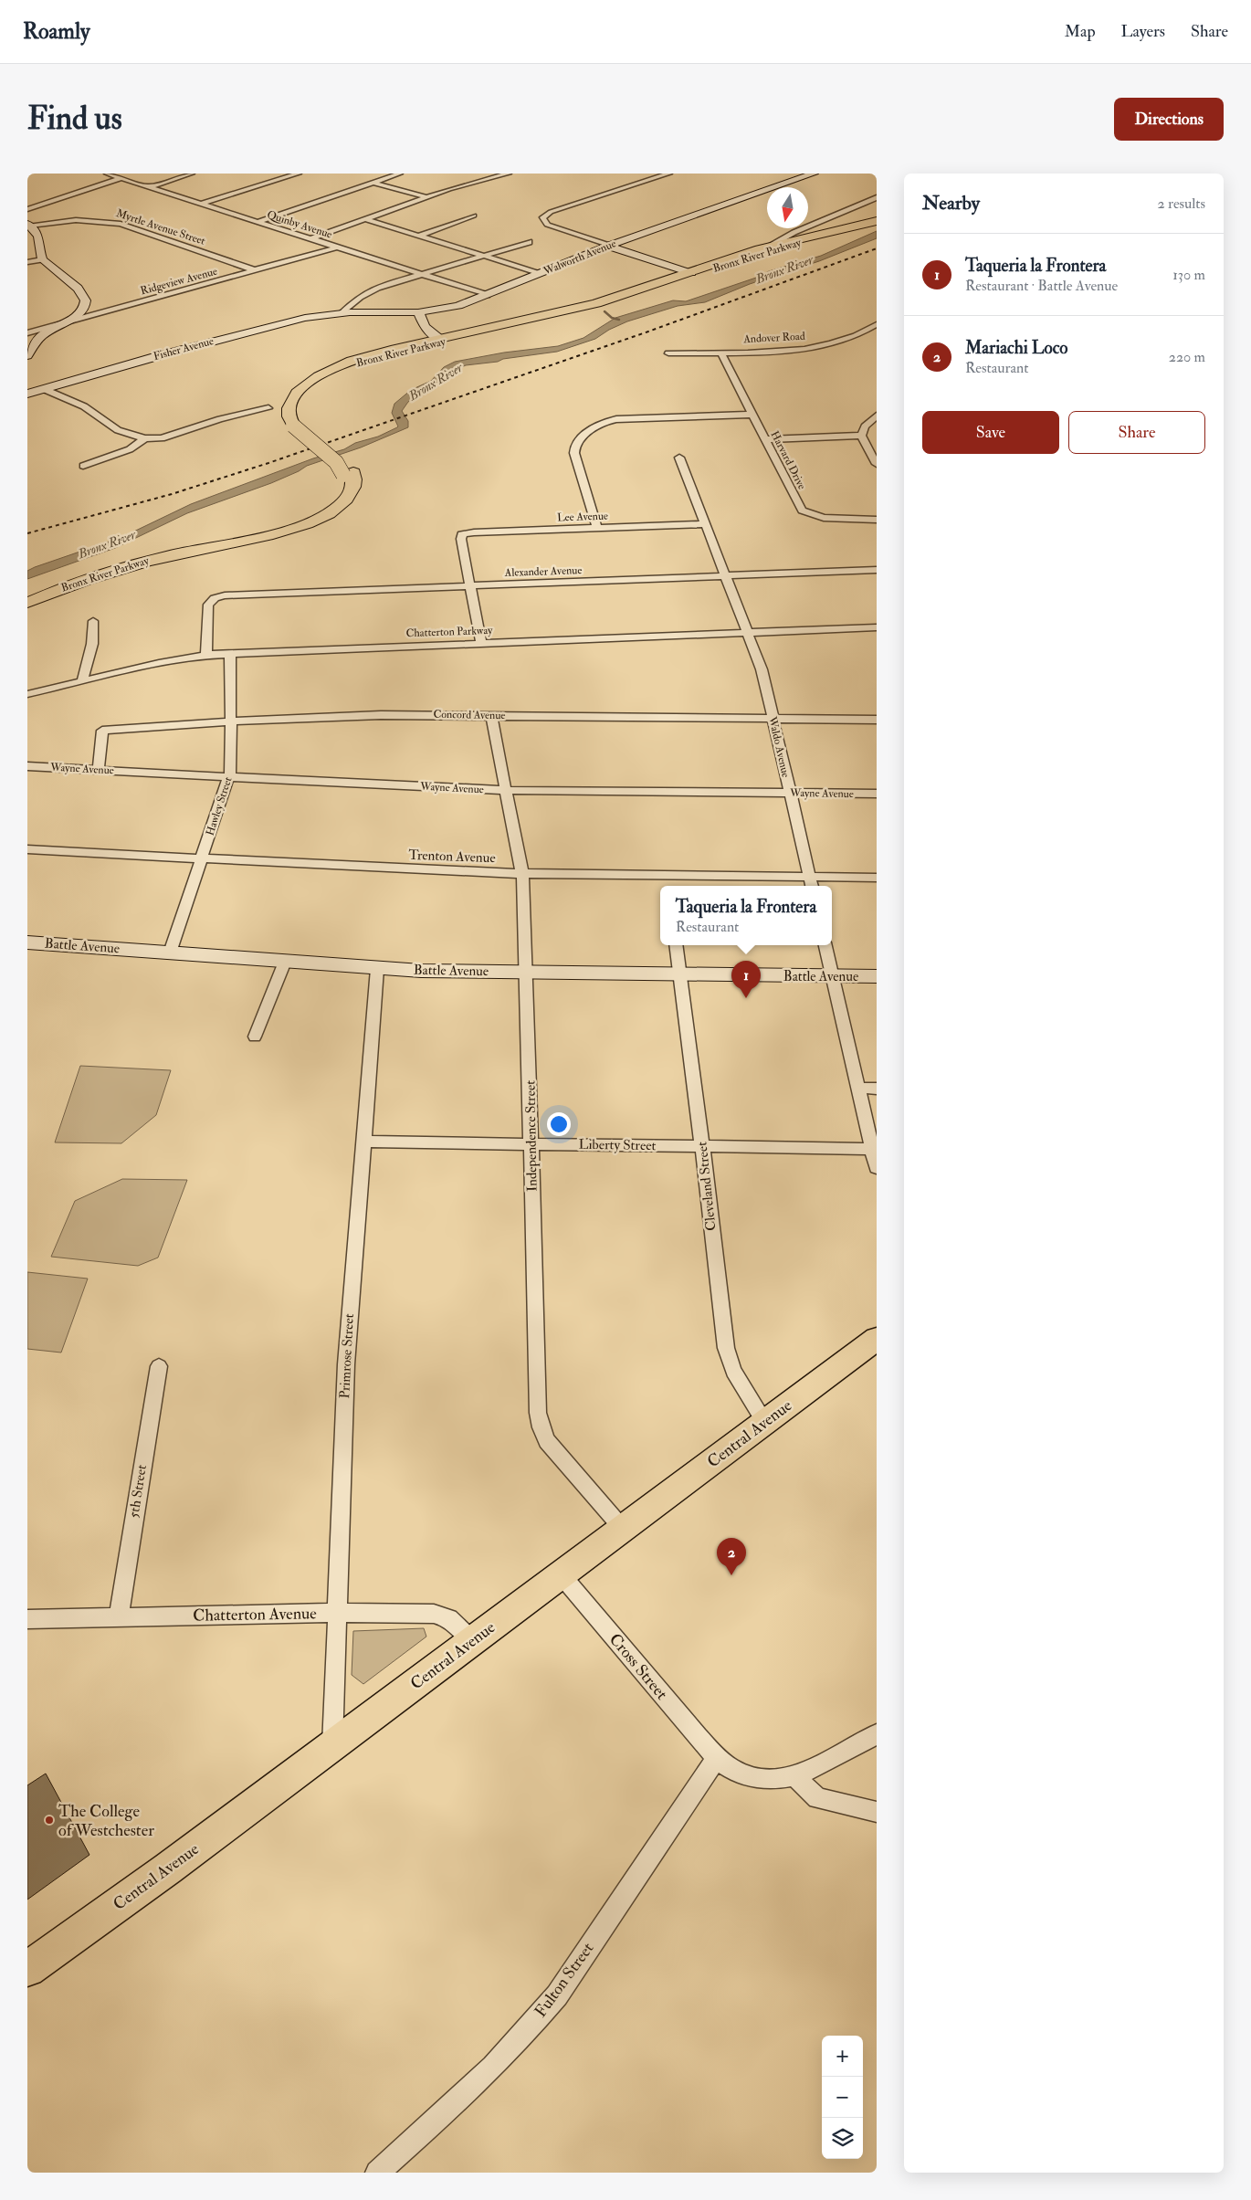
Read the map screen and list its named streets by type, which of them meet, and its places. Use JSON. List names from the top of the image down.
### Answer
{
  "streets": {
    "highway": ["Bronx River Parkway"],
    "main road": ["Central Avenue"],
    "street": [
      "Quinby Avenue",
      "Myrtle Avenue Street",
      "Walworth Avenue",
      "Ridgeview Avenue",
      "Andover Road",
      "Fisher Avenue",
      "Harvard Drive",
      "Lee Avenue",
      "Alexander Avenue",
      "Chatterton Parkway",
      "Concord Avenue",
      "Waldo Avenue",
      "Wayne Avenue",
      "Hawley Street",
      "Trenton Avenue",
      "Battle Avenue",
      "Independence Street",
      "Liberty Street",
      "Cleveland Street",
      "Primrose Street",
      "5th Street",
      "Chatterton Avenue",
      "Cross Street",
      "Fulton Street"
    ]
  },
  "crossings": [
    ["Quinby Avenue", "Walworth Avenue"],
    ["Quinby Avenue", "Ridgeview Avenue"],
    ["Myrtle Avenue Street", "Ridgeview Avenue"],
    ["Walworth Avenue", "Fisher Avenue"],
    ["Andover Road", "Harvard Drive"],
    ["Lee Avenue", "Alexander Avenue"],
    ["Alexander Avenue", "Chatterton Parkway"],
    ["Chatterton Parkway", "Waldo Avenue"],
    ["Chatterton Parkway", "Hawley Street"],
    ["Concord Avenue", "Waldo Avenue"],
    ["Concord Avenue", "Wayne Avenue"],
    ["Concord Avenue", "Hawley Street"],
    ["Concord Avenue", "Independence Street"],
    ["Waldo Avenue", "Wayne Avenue"],
    ["Waldo Avenue", "Trenton Avenue"],
    ["Wayne Avenue", "Hawley Street"],
    ["Wayne Avenue", "Independence Street"],
    ["Hawley Street", "Trenton Avenue"],
    ["Hawley Street", "Battle Avenue"],
    ["Trenton Avenue", "Independence Street"],
    ["Battle Avenue", "Independence Street"],
    ["Battle Avenue", "Cleveland Street"],
    ["Battle Avenue", "Primrose Street"],
    ["Independence Street", "Liberty Street"],
    ["Independence Street", "Central Avenue"],
    ["Liberty Street", "Cleveland Street"],
    ["Liberty Street", "Primrose Street"],
    ["Cleveland Street", "Central Avenue"],
    ["Primrose Street", "Central Avenue"],
    ["Primrose Street", "Chatterton Avenue"],
    ["Central Avenue", "Chatterton Avenue"],
    ["Central Avenue", "Cross Street"],
    ["5th Street", "Chatterton Avenue"],
    ["Cross Street", "Fulton Street"]
  ],
  "water": ["Bronx River"],
  "places": ["The College of Westchester"],
  "north": "bottom",
  "page": {
    "header": "Roamly",
    "nav": ["Map", "Layers", "Share"],
    "buttons": [
      "Directions",
      ["Save", "Share"]
    ],
    "title": "Find us",
    "heading": ["Nearby", "2 results"],
    "list": [
      {
        "mark": "1",
        "name": "Taqueria la Frontera",
        "note": "Restaurant · Battle Avenue",
        "value": "130 m"
      },
      {
        "mark": "2",
        "name": "Mariachi Loco",
        "note": "Restaurant",
        "value": "220 m"
      }
    ],
    "popup": ["Taqueria la Frontera", "Restaurant"],
    "pins": ["1", "2"],
    "map_buttons": ["+", "−"]
  }
}
